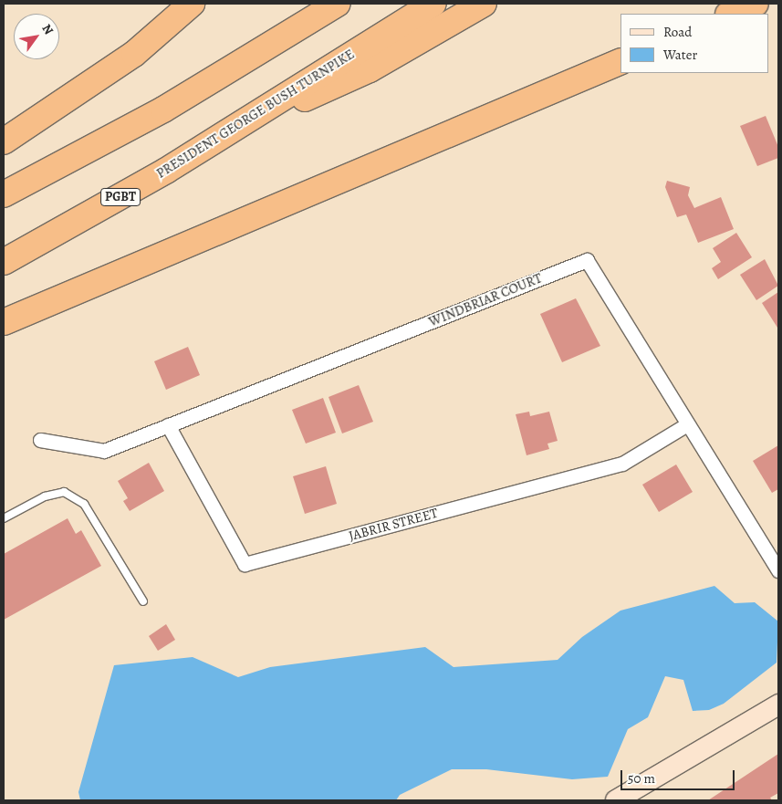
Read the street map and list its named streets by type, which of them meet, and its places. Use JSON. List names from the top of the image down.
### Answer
{
  "streets": {
    "highway": ["PRESIDENT GEORGE BUSH TURNPIKE", "PGBT"],
    "street": ["WINDBRIAR COURT", "JABRIR STREET"]
  },
  "crossings": [
    ["WINDBRIAR COURT", "JABRIR STREET"]
  ],
  "legend": ["Road", "Water"],
  "scale_bar": "50 m",
  "north": "top right"
}
